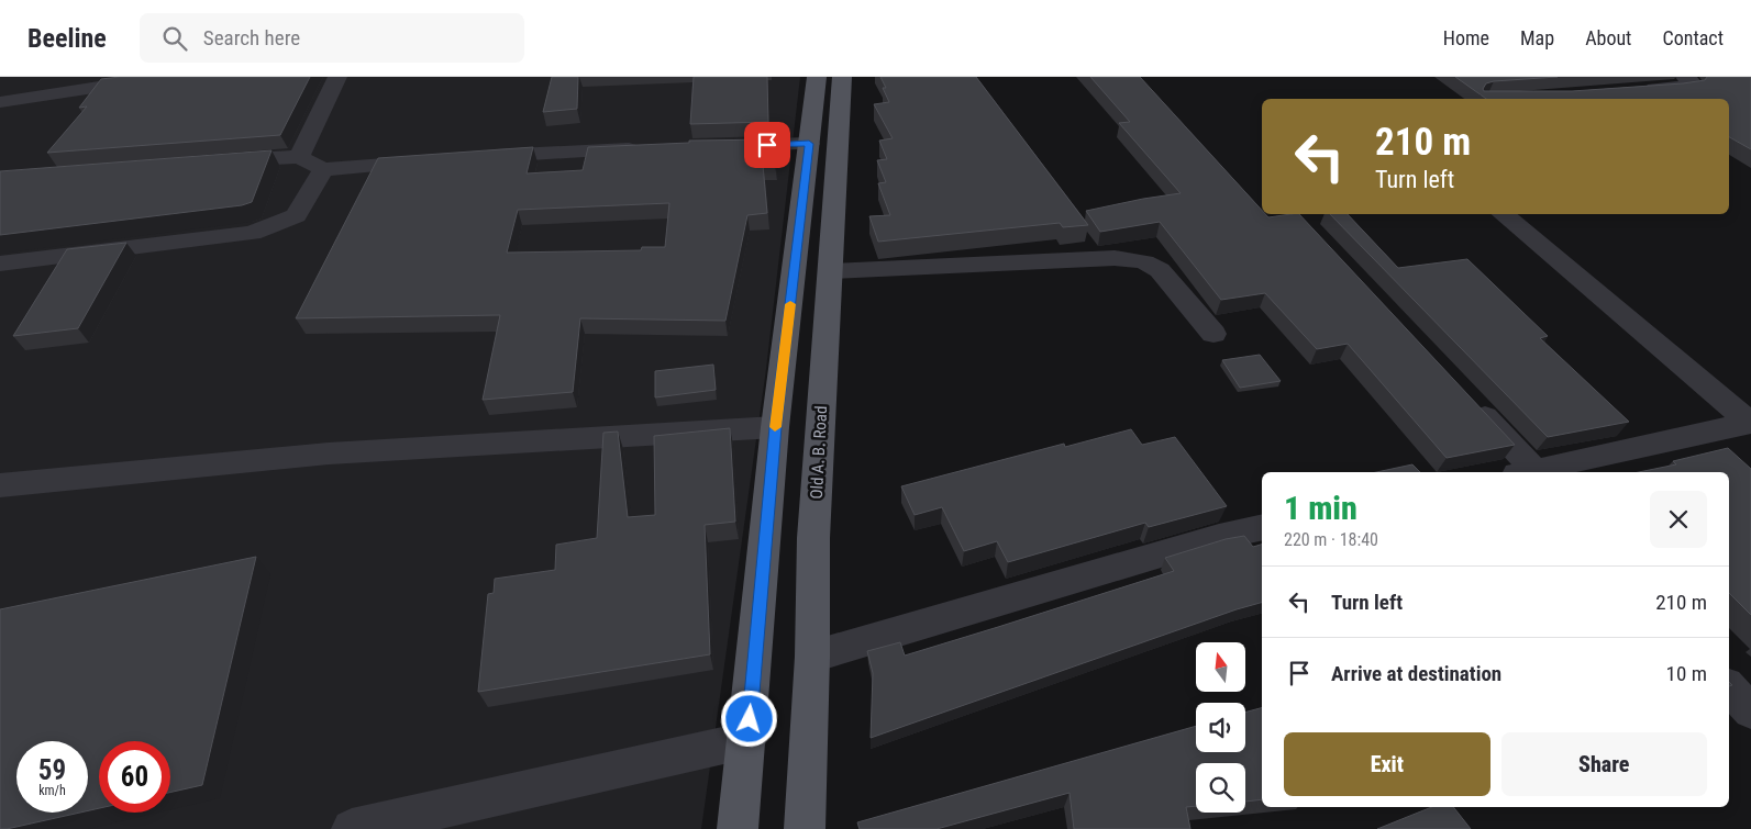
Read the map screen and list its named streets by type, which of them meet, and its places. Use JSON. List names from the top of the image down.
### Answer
{
  "streets": {
    "main road": ["Old A. B. Road"]
  },
  "north": "top",
  "page": {
    "header": "Beeline",
    "search": "Search here",
    "nav": [
      "Home",
      "Map",
      "About",
      "Contact"
    ],
    "turn": ["210 m", "Turn left"],
    "heading": ["1 min", "220 m · 18:40"],
    "list": [
      {
        "name": "Turn left",
        "value": "210 m"
      },
      {
        "name": "Arrive at destination",
        "value": "10 m"
      }
    ],
    "buttons": ["Exit", "Share"],
    "speed": "59 km/h",
    "limit": "60"
  }
}
